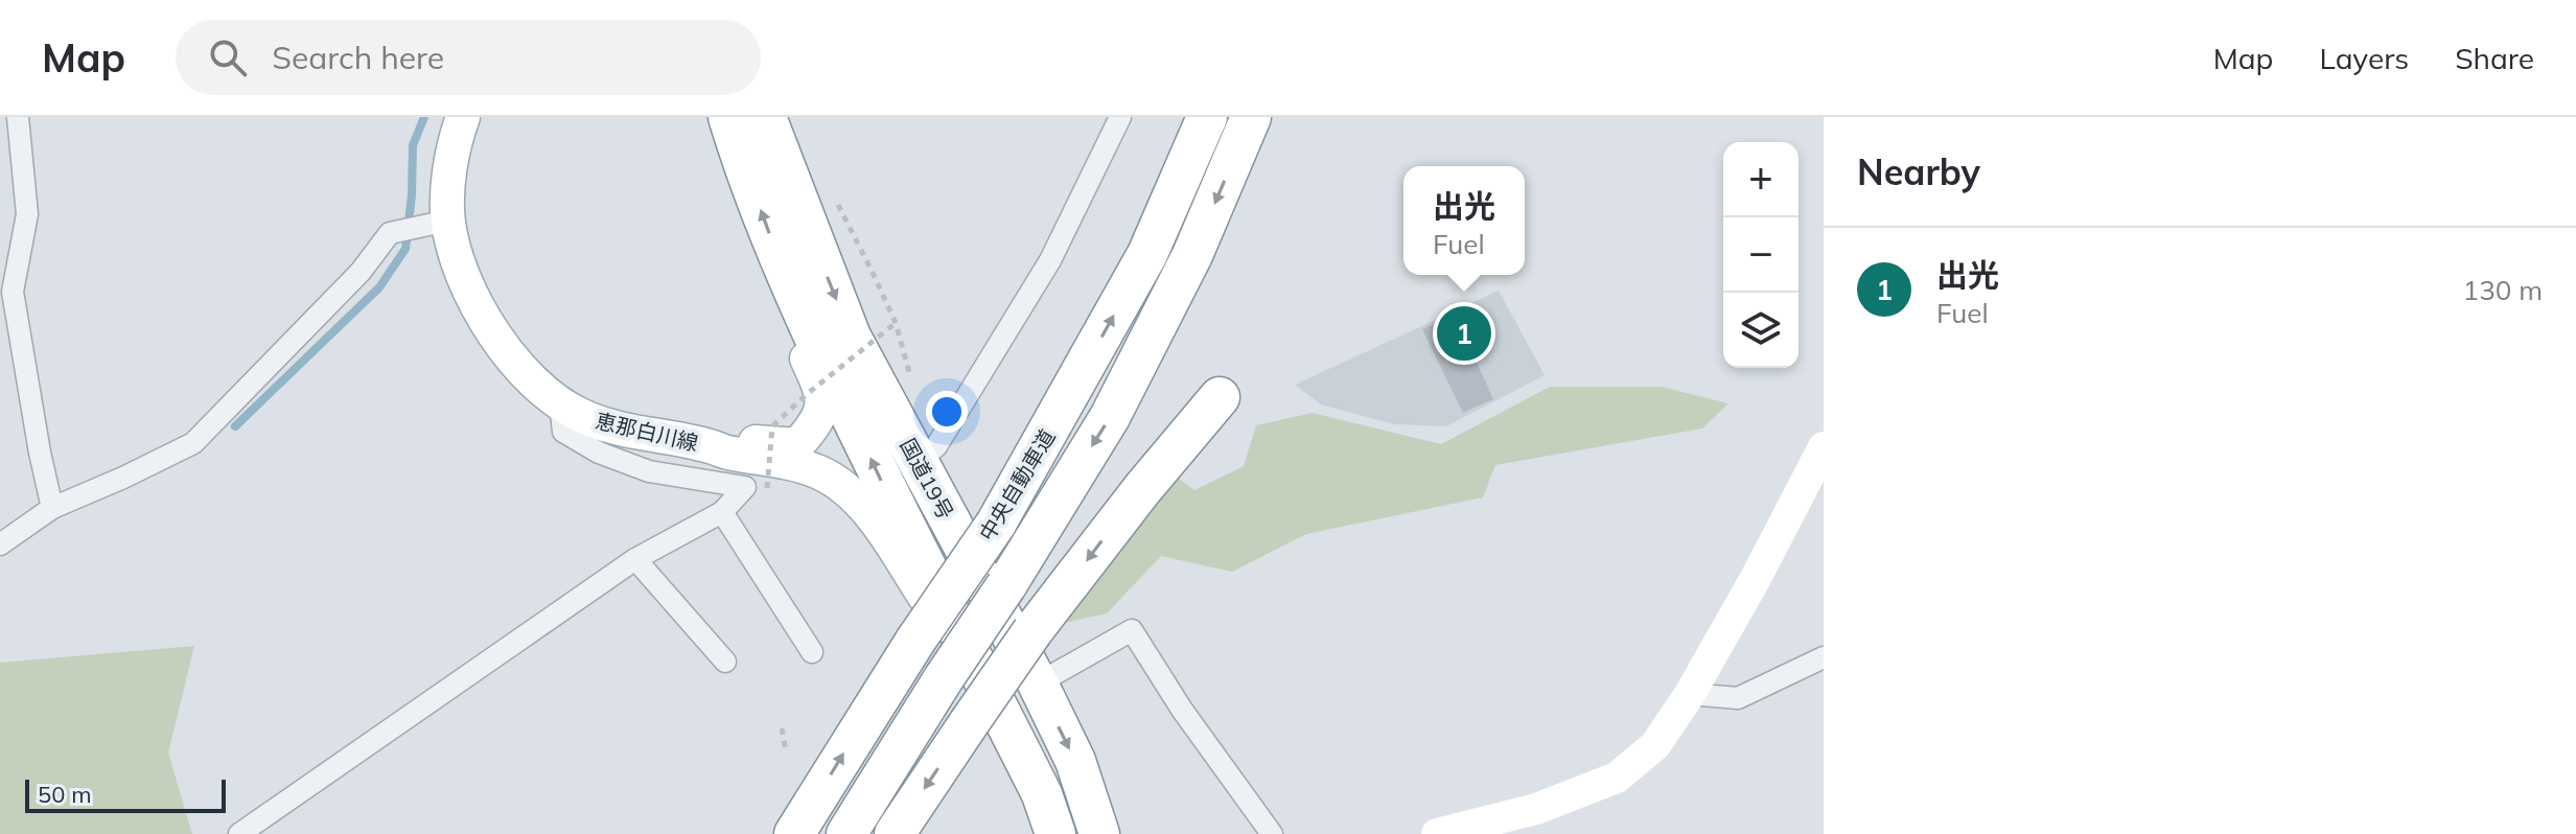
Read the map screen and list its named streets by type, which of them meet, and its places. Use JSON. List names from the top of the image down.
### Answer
{
  "streets": {
    "highway": ["国道19号", "中央自動車道"],
    "main road": ["恵那白川線"]
  },
  "scale_bar": "50 m",
  "page": {
    "header": "Map",
    "search": "Search here",
    "nav": ["Map", "Layers", "Share"],
    "heading": "Nearby",
    "map_buttons": ["+", "−"],
    "popup": ["出光", "Fuel"],
    "list": [
      {
        "mark": "1",
        "name": "出光",
        "note": "Fuel",
        "value": "130 m"
      }
    ],
    "pins": "1",
    "scale": "50 m"
  }
}
